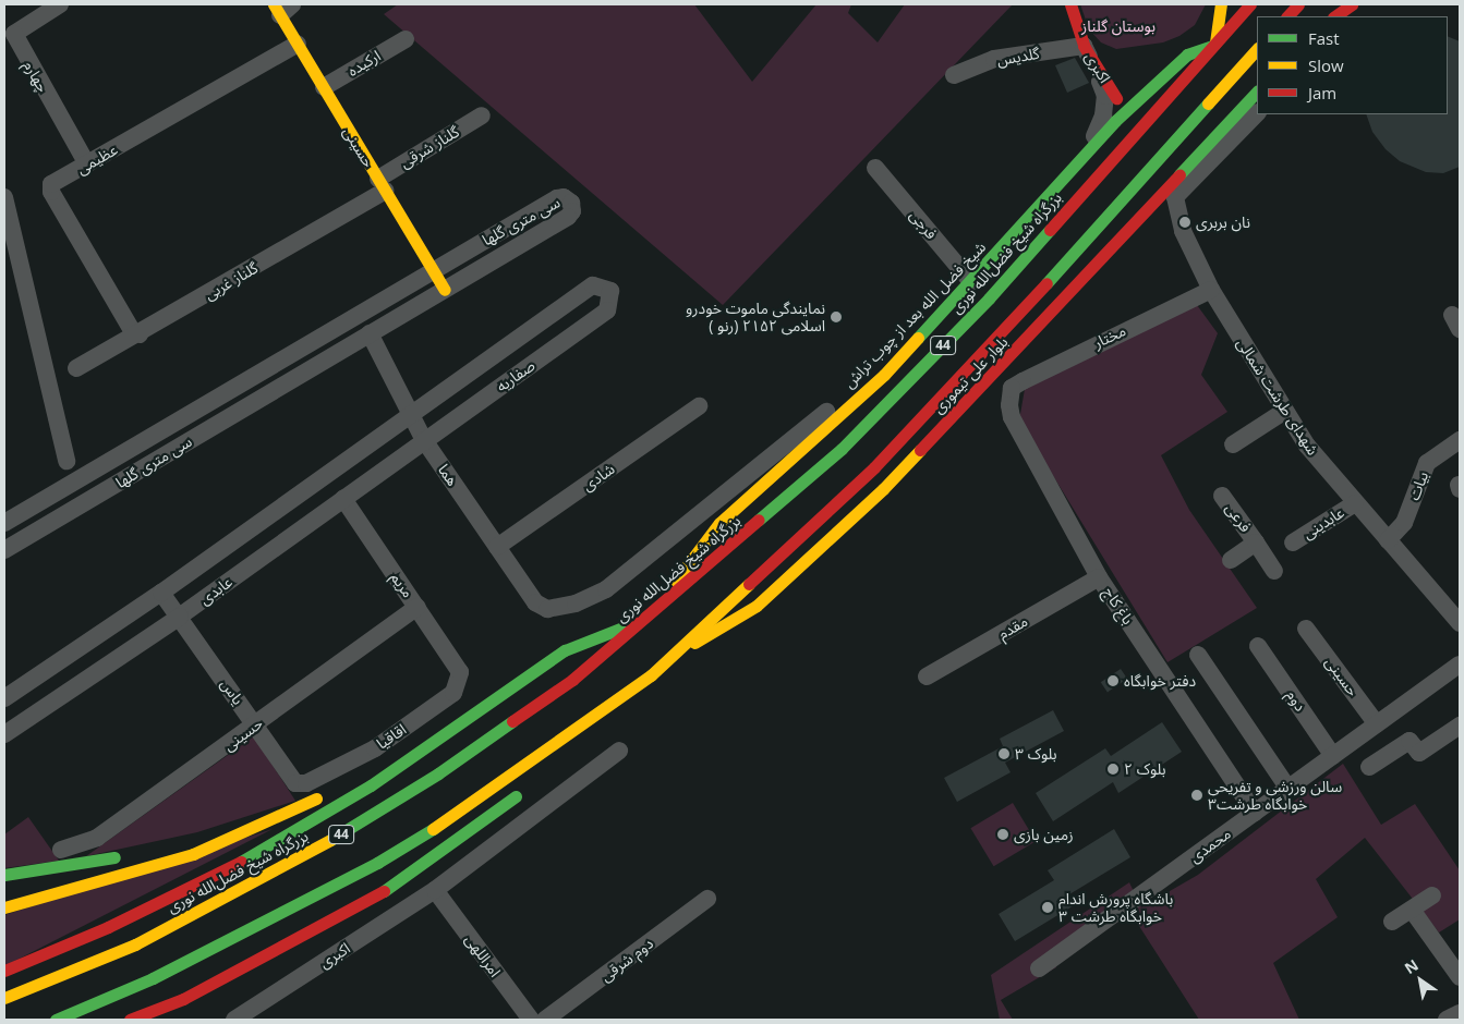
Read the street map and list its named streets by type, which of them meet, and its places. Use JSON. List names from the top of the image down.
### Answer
{
  "streets": {
    "main road": [
      "اکبری",
      "حسینی",
      "بزرگراه شیخ فضل‌الله نوری",
      "شیخ فضل الله بعد از چوب تراش",
      "44",
      "بلوار علی تیموری"
    ],
    "street": [
      "گلدیس",
      "ارکیده",
      "چهارم",
      "گلناز شرقی",
      "عظیمی",
      "سی متری گلها",
      "فرجی",
      "گلناز غربی",
      "مختار",
      "صفاریه",
      "شهدای طرشت شمالی",
      "هما",
      "شادی",
      "بیات",
      "فرعی",
      "عابدینی",
      "مریم",
      "عابدی",
      "باغ کاج",
      "مقدم",
      "یاس",
      "دوم",
      "اقاقیا",
      "محمدی",
      "امراللهی",
      "دوم شرقی"
    ]
  },
  "crossings": [
    ["گلدیس", "اکبری"],
    ["ارکیده", "حسینی"],
    ["اکبری", "امراللهی"],
    ["چهارم", "عظیمی"],
    ["حسینی", "گلناز شرقی"],
    ["حسینی", "عظیمی"],
    ["حسینی", "سی متری گلها"],
    ["حسینی", "گلناز غربی"],
    ["حسینی", "مریم"],
    ["حسینی", "یاس"],
    ["حسینی", "محمدی"],
    ["گلناز شرقی", "گلناز غربی"],
    ["عظیمی", "گلناز غربی"],
    ["سی متری گلها", "هما"],
    ["فرجی", "شیخ فضل الله بعد از چوب تراش"],
    ["بزرگراه شیخ فضل‌الله نوری", "شیخ فضل الله بعد از چوب تراش"],
    ["شیخ فضل الله بعد از چوب تراش", "هما"],
    ["مختار", "شهدای طرشت شمالی"],
    ["مختار", "باغ کاج"],
    ["44", "بلوار علی تیموری"],
    ["صفاریه", "هما"],
    ["صفاریه", "عابدی"],
    ["شهدای طرشت شمالی", "بیات"],
    ["شهدای طرشت شمالی", "عابدینی"],
    ["هما", "شادی"],
    ["هما", "عابدی"],
    ["مریم", "عابدی"],
    ["مریم", "اقاقیا"],
    ["عابدی", "یاس"],
    ["باغ کاج", "مقدم"],
    ["باغ کاج", "محمدی"],
    ["یاس", "اقاقیا"],
    ["دوم", "محمدی"]
  ],
  "parks": ["بوستان گلناز"],
  "places": [
    "نان بربری",
    "نمایندگی ماموت خودرو ( رنو) اسلامی ۲۱۵۲",
    "دفتر خوابگاه",
    "بلوک ۳",
    "بلوک ۲",
    "سالن ورزشی و تفریحی خوابگاه طرشت۳",
    "زمین بازی",
    "باشگاه پرورش اندام خوابگاه طرشت ۳"
  ],
  "legend": ["Fast", "Slow", "Jam"],
  "north": "top left"
}
